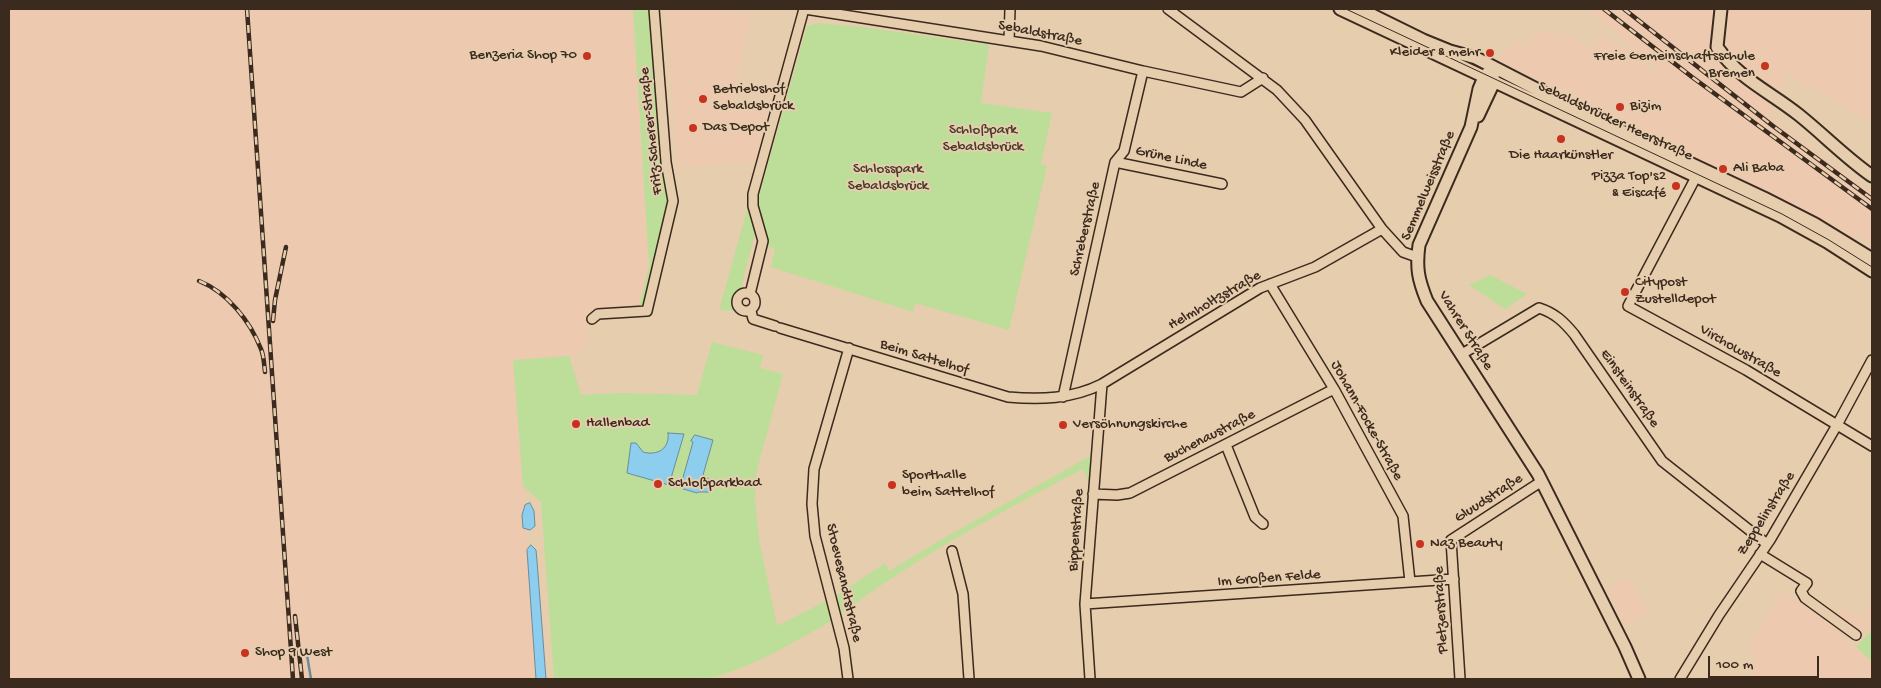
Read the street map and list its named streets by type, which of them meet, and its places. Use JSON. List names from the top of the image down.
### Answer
{
  "streets": {
    "main road": ["Sebaldsbrücker Heerstraße", "Semmelweisstraße", "Vahrer Straße"],
    "street": [
      "Sebaldstraße",
      "Fritz-Scherer-Straße",
      "Grüne Linde",
      "Schreberstraße",
      "Helmholtzstraße",
      "Virchowstraße",
      "Beim Sattelhof",
      "Einsteinstraße",
      "Johann-Focke-Straße",
      "Buchenaustraße",
      "Gluudstraße",
      "Zeppelinstraße",
      "Bippenstraße",
      "Im Großen Felde",
      "Stoevesandtstraße",
      "Pletzerstraße"
    ]
  },
  "crossings": [
    ["Sebaldstraße", "Schreberstraße"],
    ["Sebaldsbrücker Heerstraße", "Semmelweisstraße"],
    ["Sebaldsbrücker Heerstraße", "Virchowstraße"],
    ["Grüne Linde", "Schreberstraße"],
    ["Semmelweisstraße", "Vahrer Straße"],
    ["Schreberstraße", "Helmholtzstraße"],
    ["Schreberstraße", "Beim Sattelhof"],
    ["Helmholtzstraße", "Beim Sattelhof"],
    ["Helmholtzstraße", "Johann-Focke-Straße"],
    ["Helmholtzstraße", "Bippenstraße"],
    ["Vahrer Straße", "Einsteinstraße"],
    ["Vahrer Straße", "Gluudstraße"],
    ["Virchowstraße", "Zeppelinstraße"],
    ["Beim Sattelhof", "Stoevesandtstraße"],
    ["Einsteinstraße", "Zeppelinstraße"],
    ["Johann-Focke-Straße", "Buchenaustraße"],
    ["Johann-Focke-Straße", "Im Großen Felde"],
    ["Buchenaustraße", "Bippenstraße"],
    ["Gluudstraße", "Pletzerstraße"],
    ["Bippenstraße", "Im Großen Felde"],
    ["Im Großen Felde", "Pletzerstraße"]
  ],
  "parks": ["Schloßpark Sebaldsbrück", "Schlosspark Sebaldsbrück"],
  "places": [
    "Kleider & mehr",
    "Benzeria Shop 70",
    "Freie Gemeinschaftsschule Bremen",
    "Betriebshof Sebaldsbrück",
    "Bizim",
    "Das Depot",
    "Die Haarkünstler",
    "Ali Baba",
    "Pizza Top's2 & Eiscafé",
    "Citypost Zustelldepot",
    "Hallenbad",
    "Versöhnungskirche",
    "Schloßparkbad",
    "Sporthalle beim Sattelhof",
    "Naz Beauty",
    "Shop 9 West"
  ],
  "scale_bar": "100 m"
}
